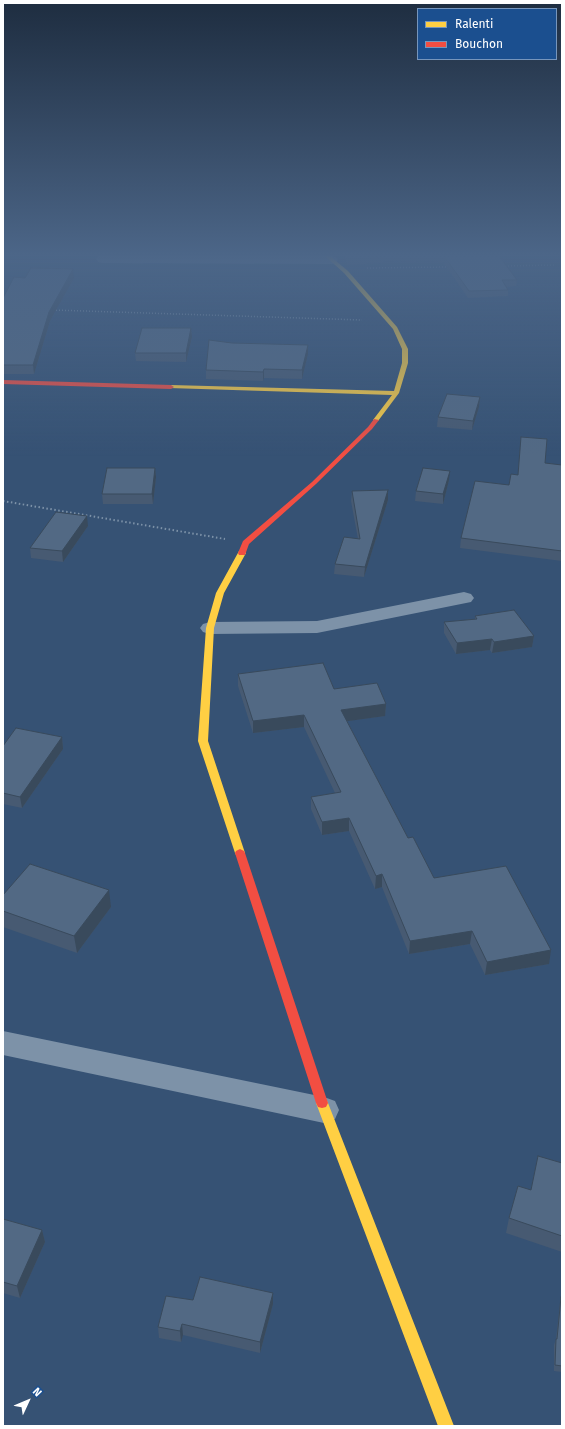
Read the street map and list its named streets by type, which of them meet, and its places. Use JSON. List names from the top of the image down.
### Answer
{
  "legend": ["Ralenti", "Bouchon"],
  "north": "top right"
}
